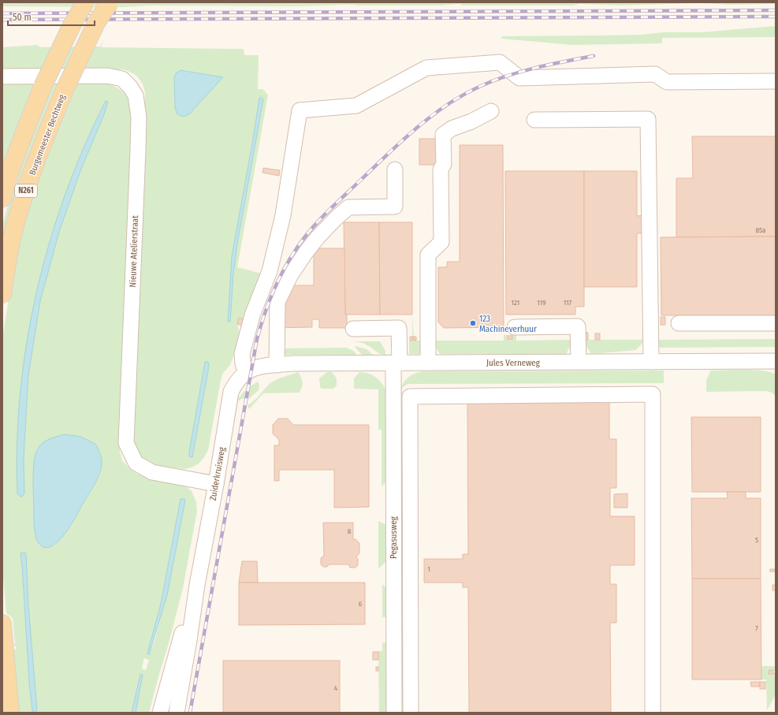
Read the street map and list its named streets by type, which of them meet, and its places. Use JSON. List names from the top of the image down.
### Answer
{
  "streets": {
    "main road": ["Burgemeester Bechtweg", "N261"],
    "street": [
      "Nieuwe Atelierstraat",
      "Jules Verneweg",
      "Zuiderkruisweg",
      "Pegasusweg"
    ]
  },
  "crossings": [
    ["Nieuwe Atelierstraat", "Zuiderkruisweg"],
    ["Jules Verneweg", "Zuiderkruisweg"],
    ["Jules Verneweg", "Pegasusweg"]
  ],
  "places": ["123 Machineverhuur"],
  "house_numbers": [
    "85a",
    "121",
    "119",
    "117",
    "8",
    "5",
    "1",
    "6",
    "7",
    "4"
  ],
  "scale_bar": "50 m"
}
